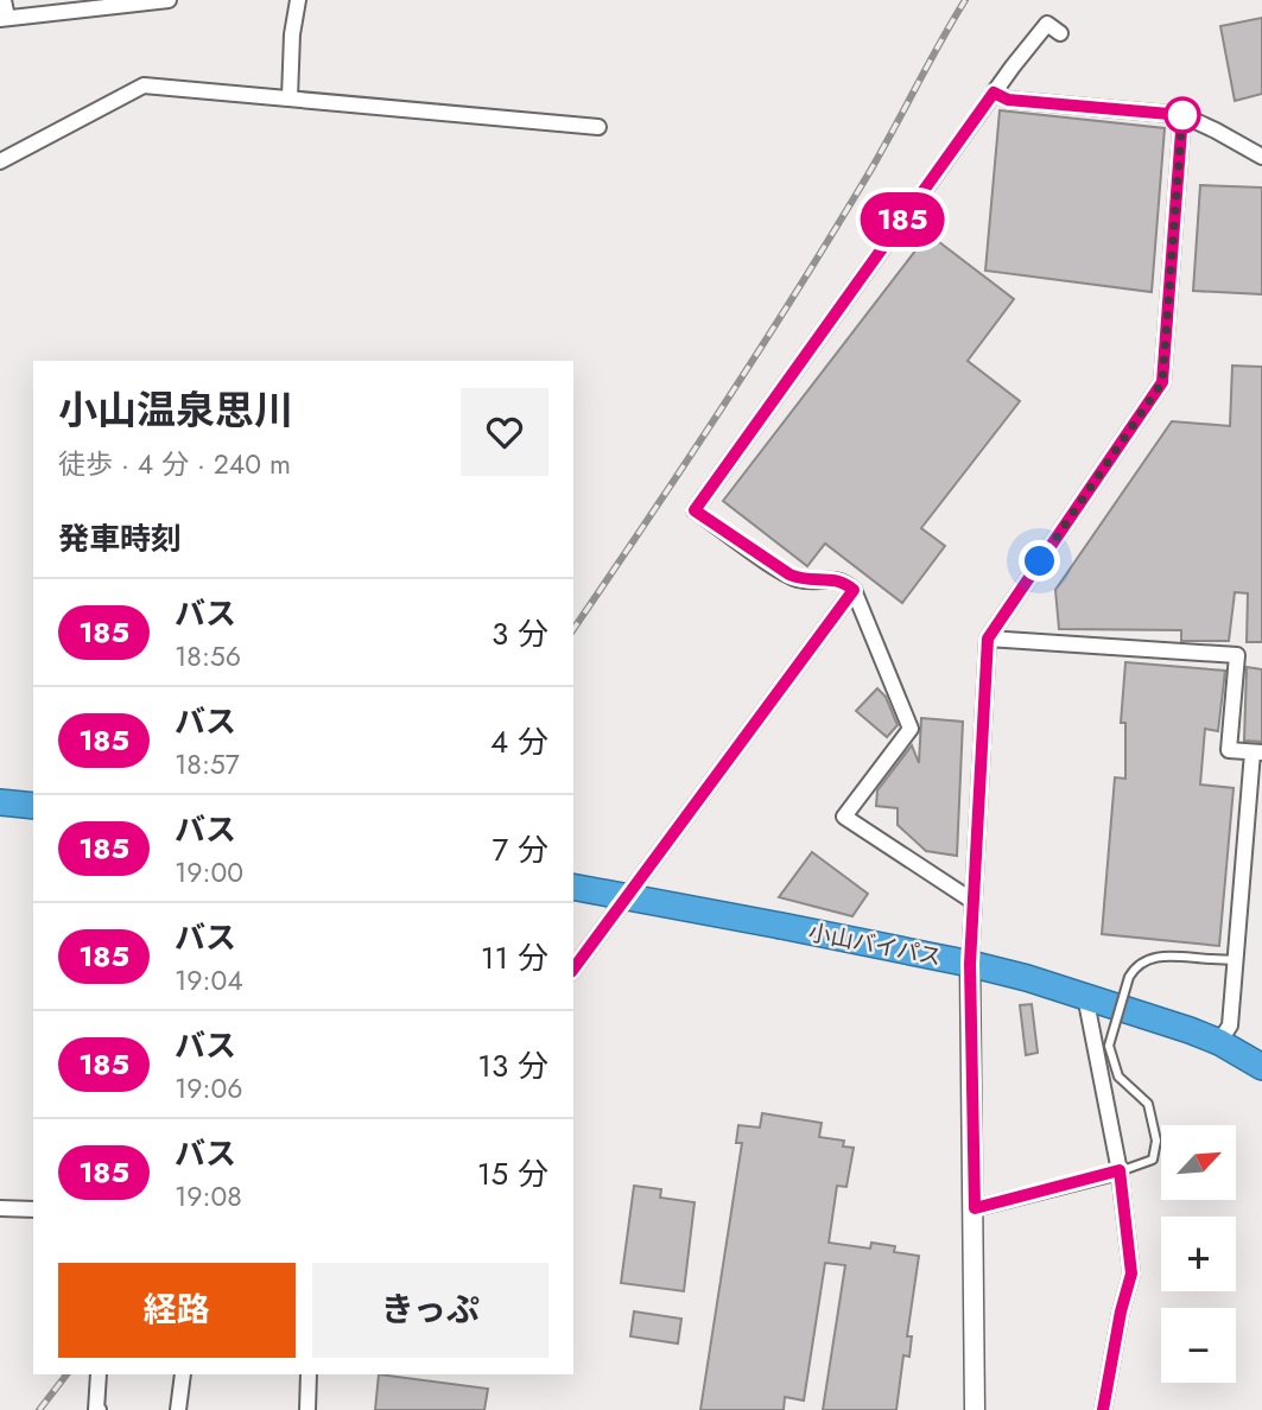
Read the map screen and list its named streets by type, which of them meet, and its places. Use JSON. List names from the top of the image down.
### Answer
{
  "streets": {
    "highway": ["小山バイパス"]
  },
  "lines": ["bus line 185"],
  "north": "top right",
  "page": {
    "on_map": "185",
    "heading": [
      ["小山温泉思川", "徒歩 · 4 分 · 240 m"],
      "発車時刻"
    ],
    "list": [
      {
        "mark": "185",
        "name": "バス",
        "note": "18:56",
        "value": "3 分"
      },
      {
        "mark": "185",
        "name": "バス",
        "note": "18:57",
        "value": "4 分"
      },
      {
        "mark": "185",
        "name": "バス",
        "note": "19:00",
        "value": "7 分"
      },
      {
        "mark": "185",
        "name": "バス",
        "note": "19:04",
        "value": "11 分"
      },
      {
        "mark": "185",
        "name": "バス",
        "note": "19:06",
        "value": "13 分"
      },
      {
        "mark": "185",
        "name": "バス",
        "note": "19:08",
        "value": "15 分"
      }
    ],
    "map_buttons": ["+", "−"],
    "buttons": ["経路", "きっぷ"]
  }
}
